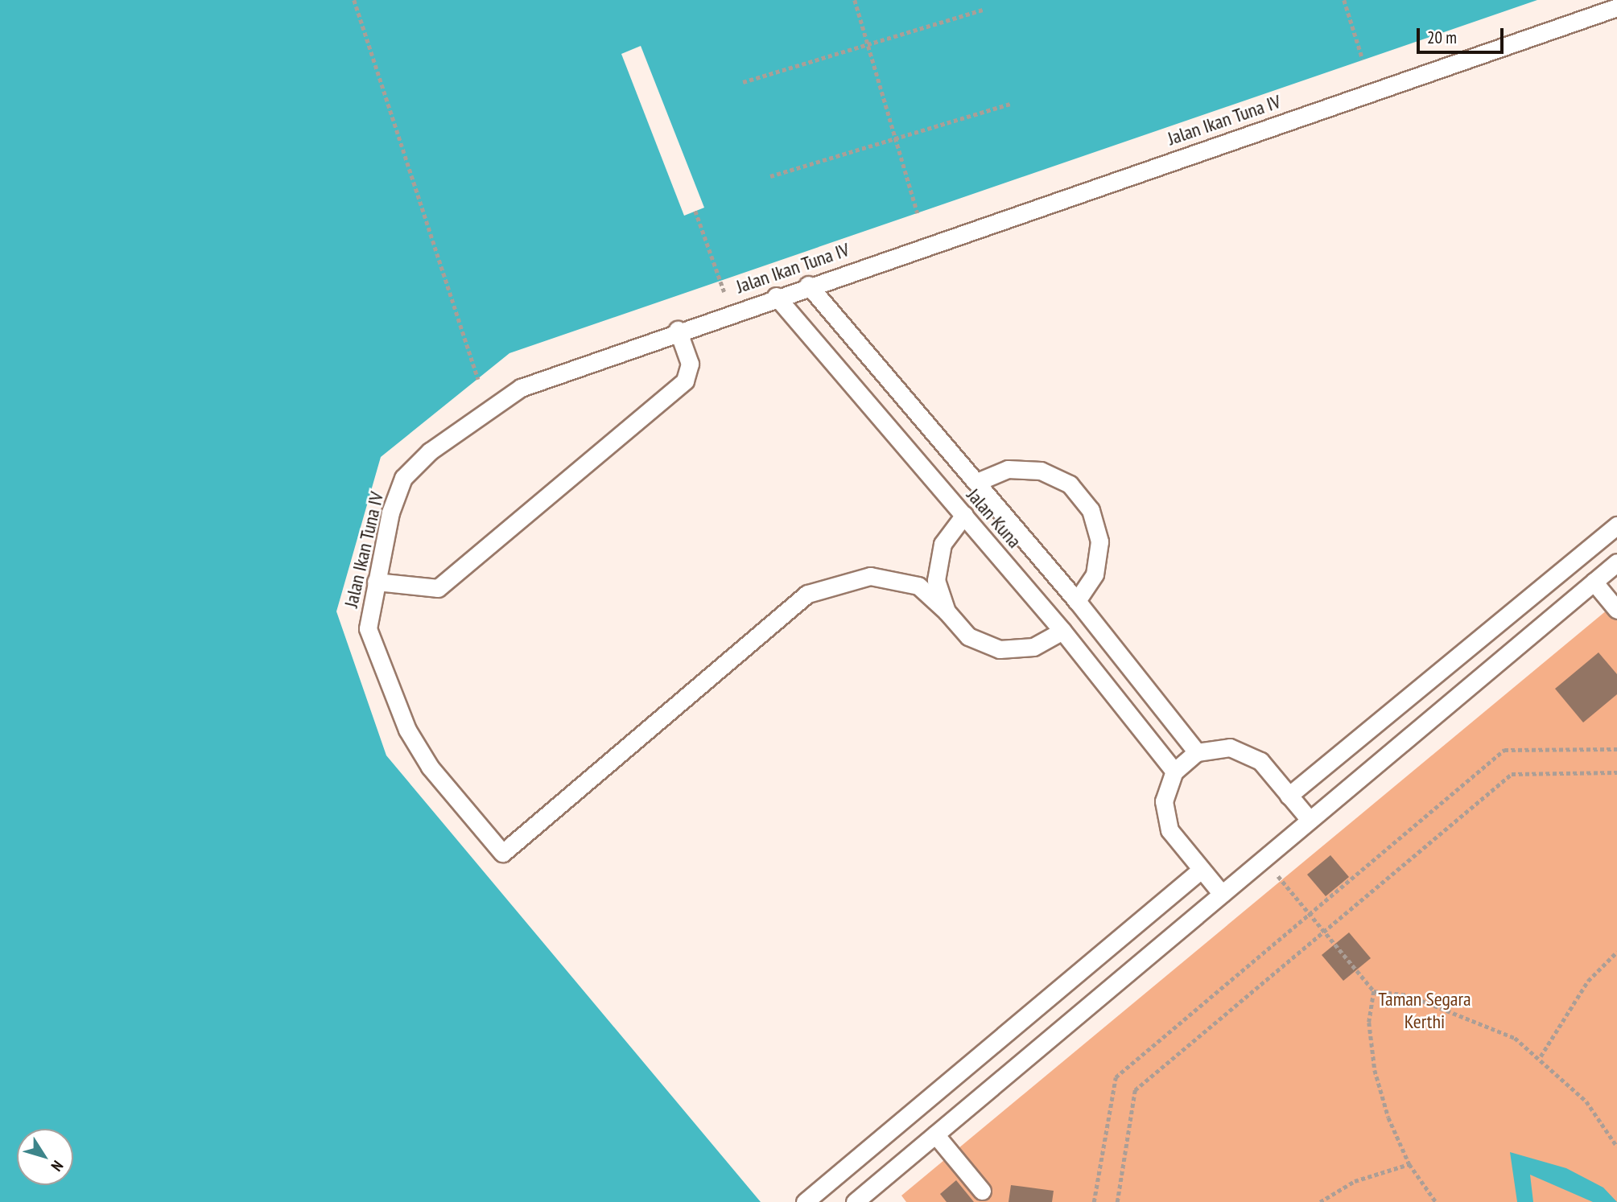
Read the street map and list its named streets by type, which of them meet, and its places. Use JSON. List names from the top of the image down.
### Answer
{
  "streets": {
    "lane": ["Jalan Ikan Tuna IV", "Jalan Kuna"]
  },
  "crossings": [
    ["Jalan Ikan Tuna IV", "Jalan Kuna"]
  ],
  "parks": ["Taman Segara Kerthi"],
  "scale_bar": "20 m",
  "north": "bottom right"
}
